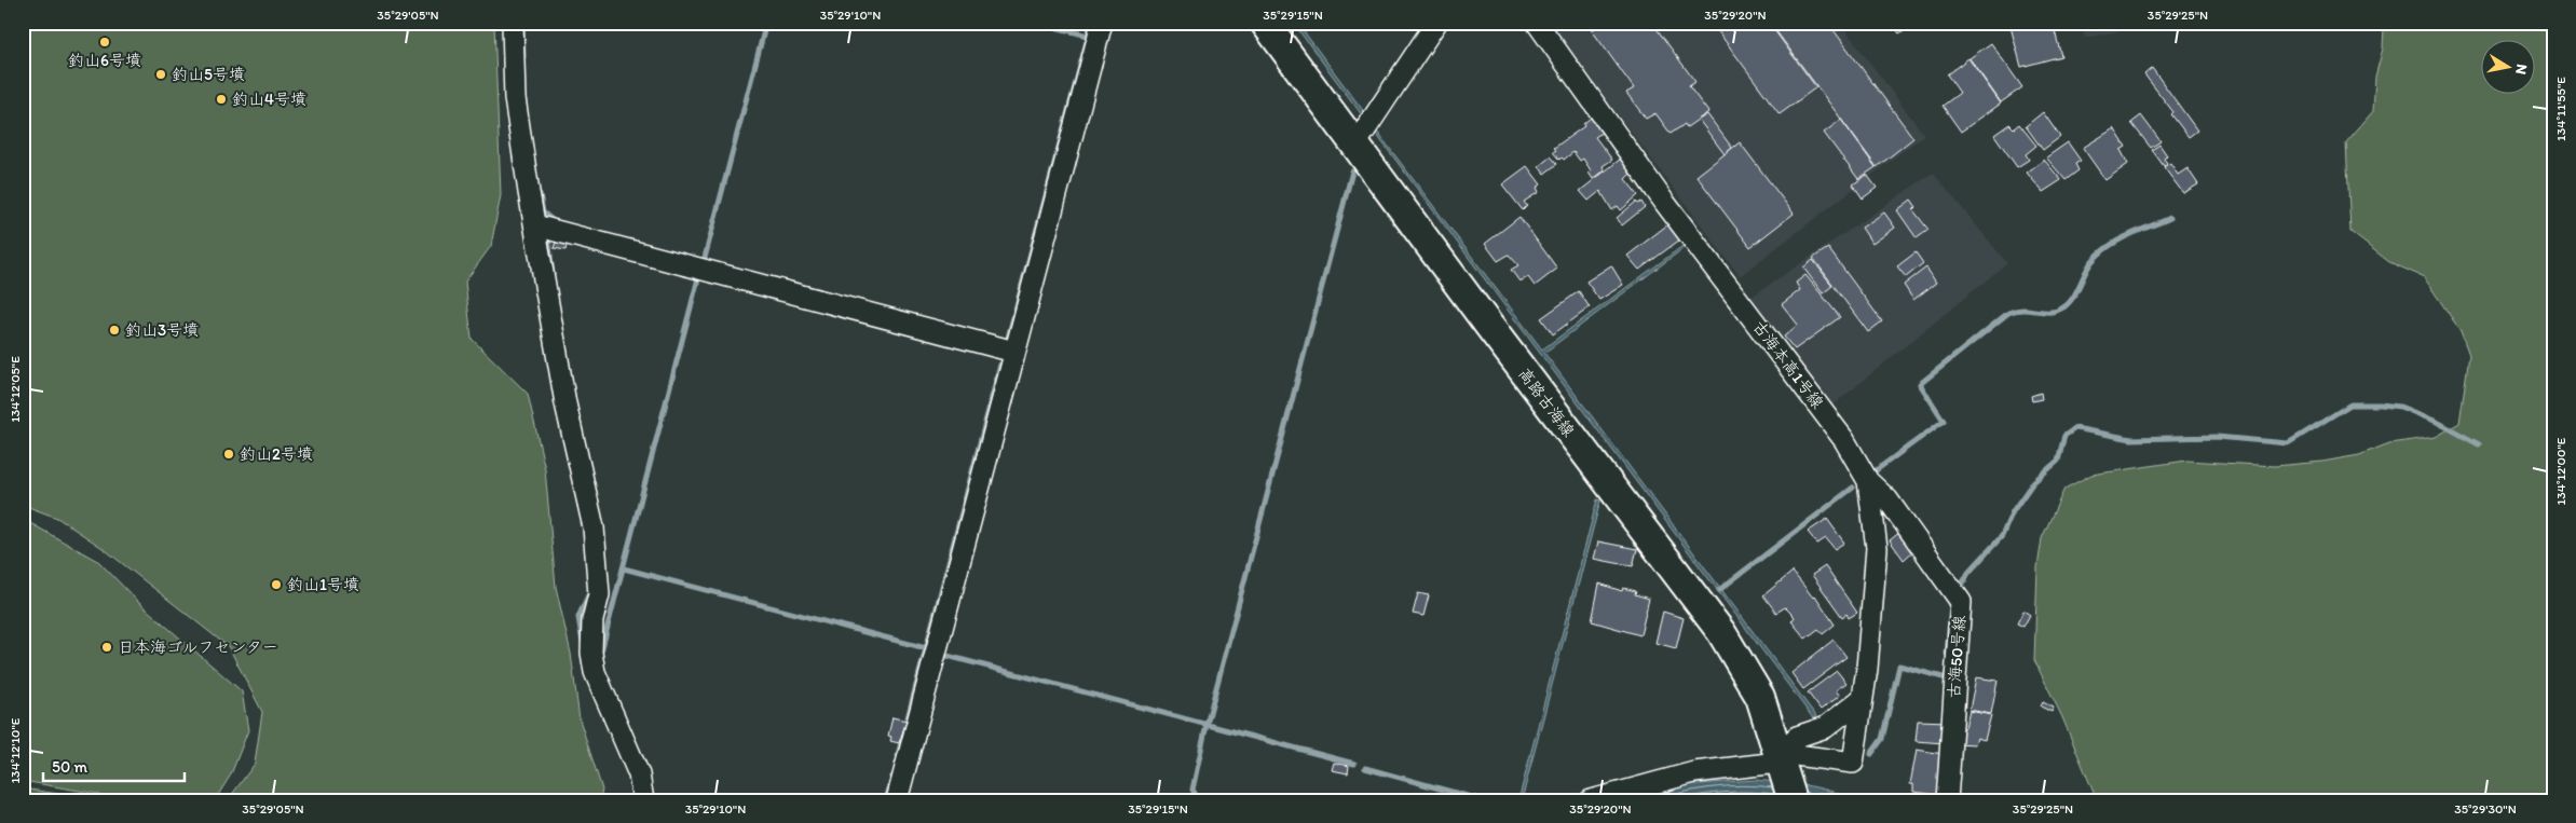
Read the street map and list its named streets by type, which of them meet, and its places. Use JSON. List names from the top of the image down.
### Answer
{
  "streets": {
    "main road": ["高路古海線"],
    "street": ["古海本高1号線", "古海50号線"]
  },
  "crossings": [
    ["古海本高1号線", "高路古海線"],
    ["古海本高1号線", "古海50号線"]
  ],
  "places": [
    "釣山6号墳",
    "釣山5号墳",
    "釣山4号墳",
    "釣山3号墳",
    "釣山2号墳",
    "釣山1号墳",
    "日本海ゴルフセンター"
  ],
  "scale_bar": "50 m",
  "north": "right",
  "coordinates": [
    "35°29'05\"N",
    "35°29'10\"N",
    "35°29'15\"N",
    "35°29'20\"N",
    "35°29'25\"N",
    "134°11'55\"E",
    "134°12'05\"E",
    "134°12'00\"E",
    "134°12'10\"E",
    "35°29'30\"N"
  ]
}
